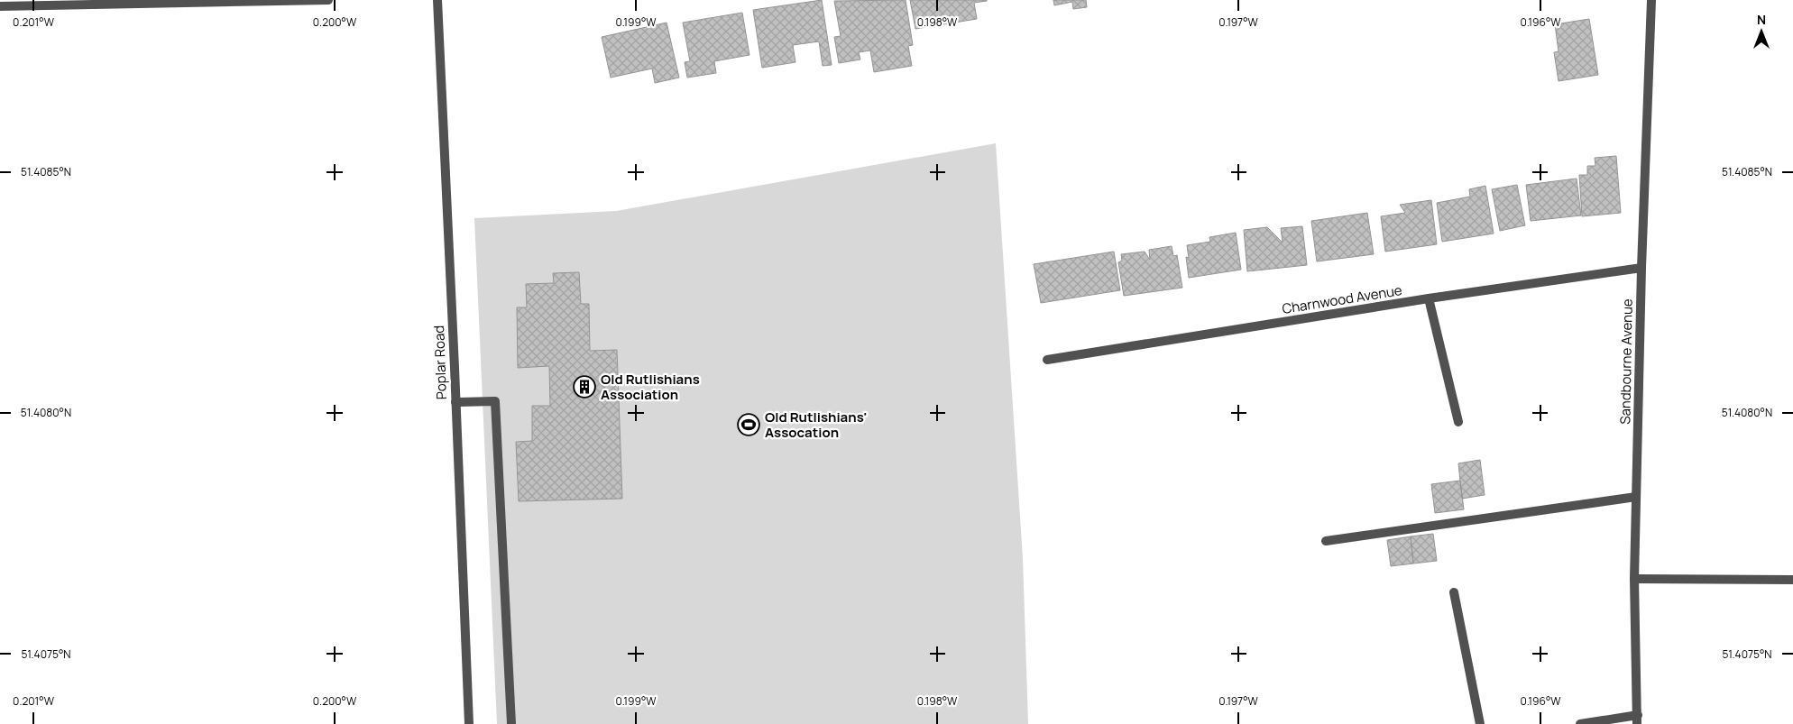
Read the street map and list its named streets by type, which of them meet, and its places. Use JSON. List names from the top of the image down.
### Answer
{
  "streets": {
    "street": ["Charnwood Avenue", "Sandbourne Avenue", "Poplar Road"]
  },
  "crossings": [
    ["Charnwood Avenue", "Sandbourne Avenue"]
  ],
  "places": {
    "building": ["Old Rutlishians Association"],
    "sports": ["Old Rutlishians' Assocation"]
  },
  "north": "top",
  "coordinates": [
    "0.201°W",
    "0.200°W",
    "0.199°W",
    "0.198°W",
    "0.197°W",
    "0.196°W",
    "51.4085°N",
    "51.4080°N",
    "51.4075°N"
  ]
}
